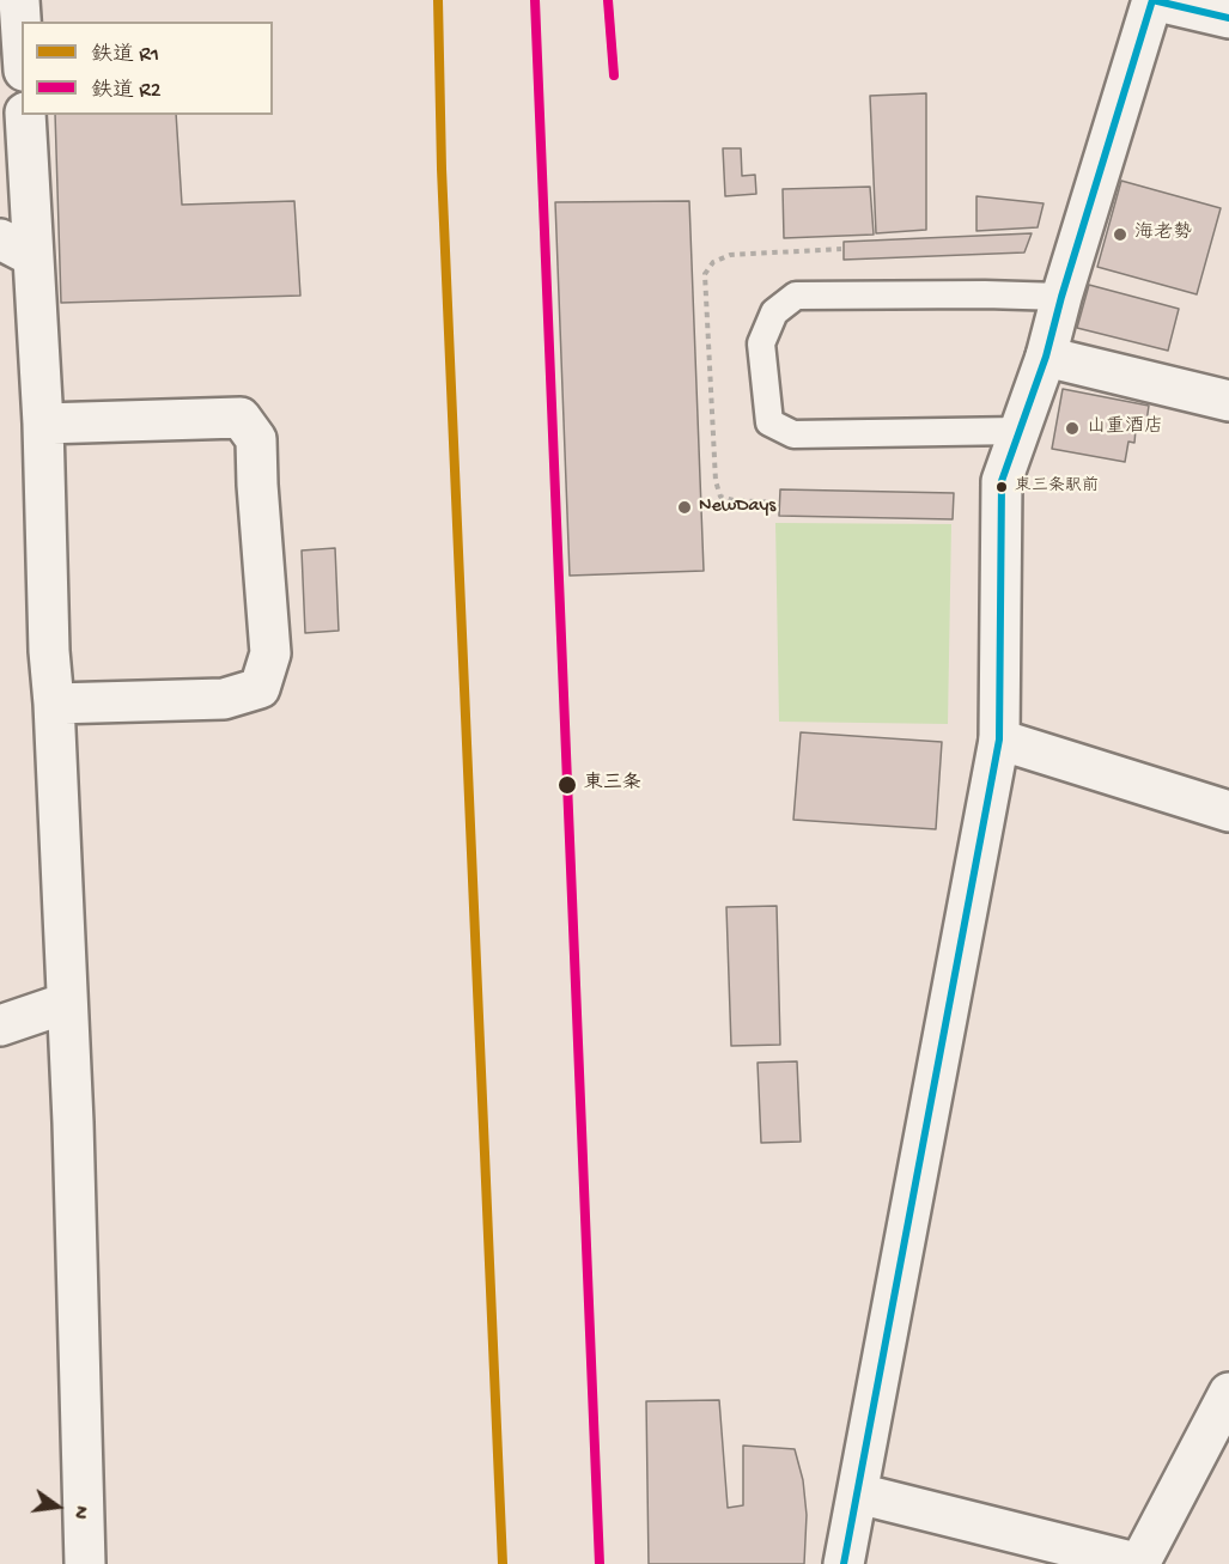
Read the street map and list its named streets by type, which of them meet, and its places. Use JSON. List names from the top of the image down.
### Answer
{
  "places": [
    "海老勢",
    "山重酒店",
    "東三条駅前",
    "NewDays",
    "東三条"
  ],
  "lines": ["rail line R1", "rail line R2"],
  "legend": ["鉄道 R1", "鉄道 R2"],
  "north": "right"
}
